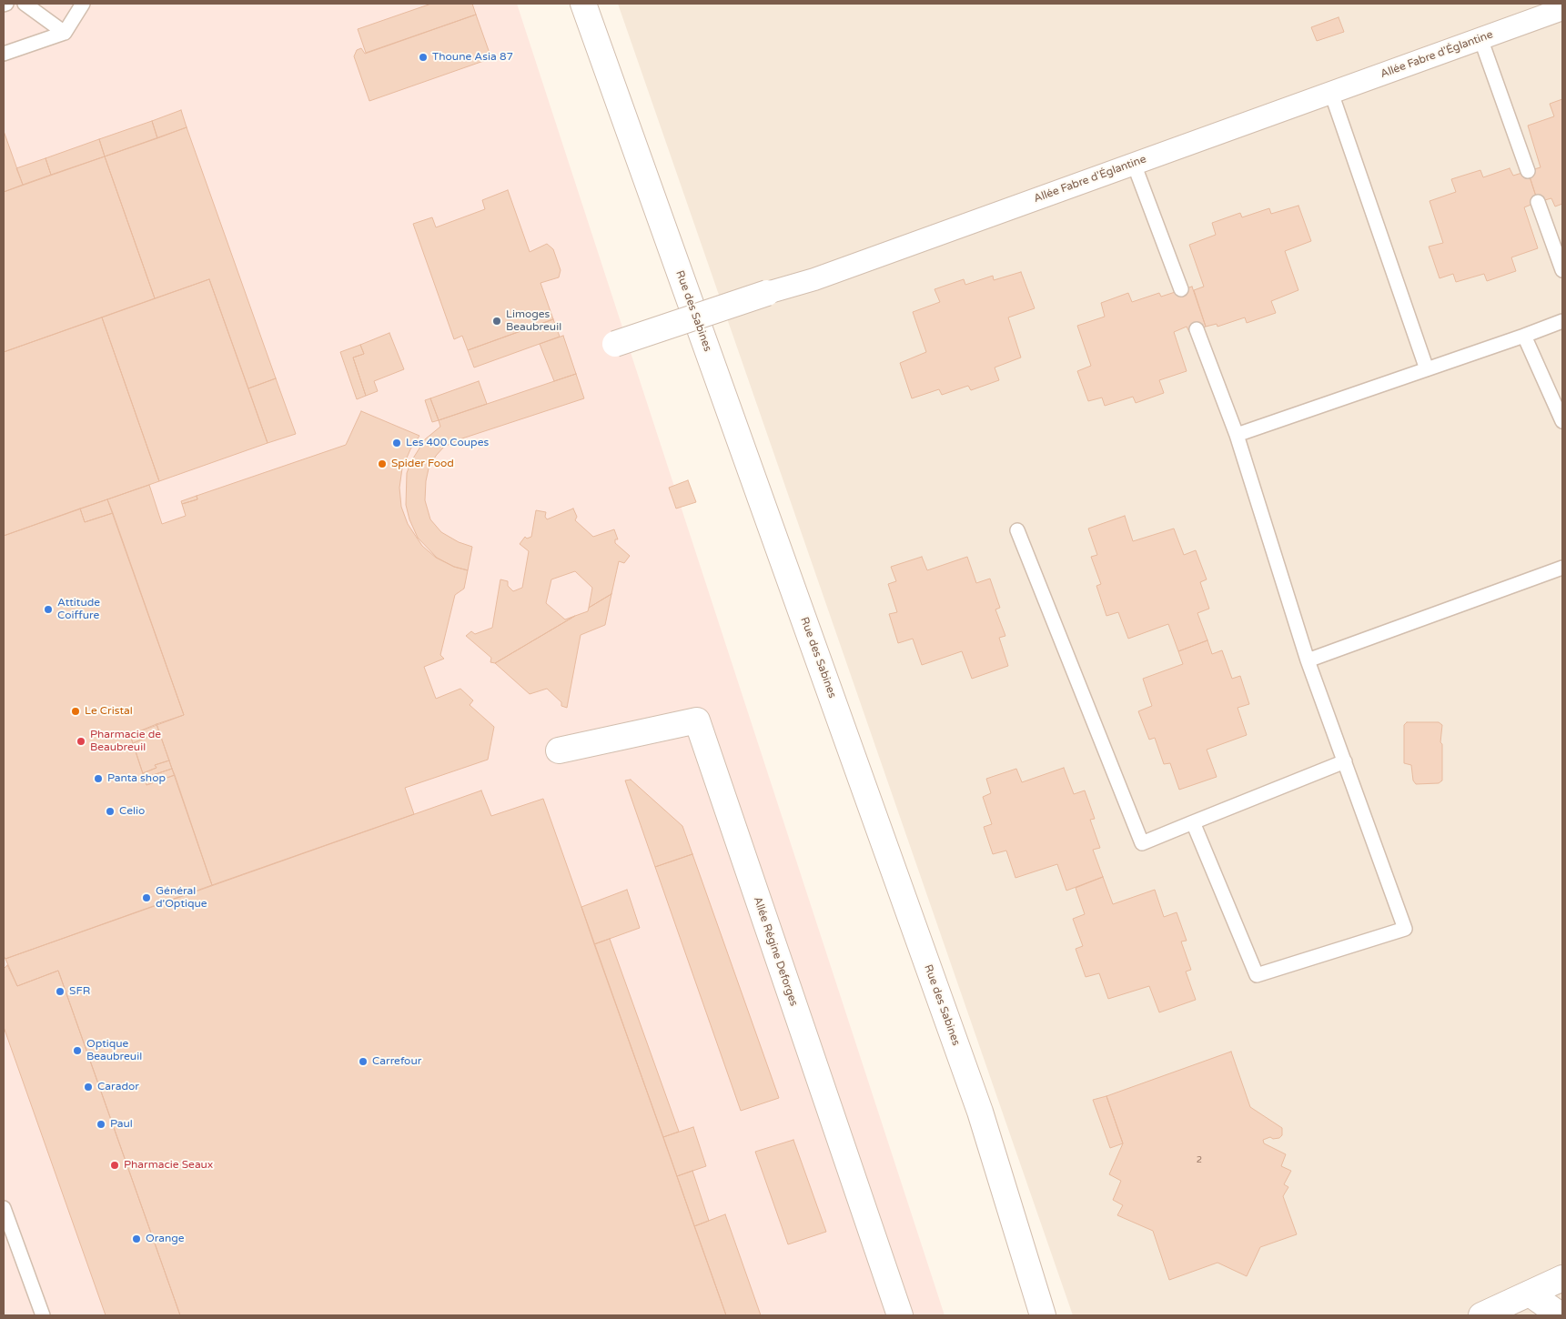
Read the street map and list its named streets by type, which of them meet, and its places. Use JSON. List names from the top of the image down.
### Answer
{
  "streets": {
    "street": ["Allée Fabre d'Églantine", "Rue des Sabines", "Allée Régine Deforges"]
  },
  "places": [
    "Thoune Asia 87",
    "Limoges Beaubreuil",
    "Les 400 Coupes",
    "Spider Food",
    "Attitude Coiffure",
    "Le Cristal",
    "Pharmacie de Beaubreuil",
    "Panta shop",
    "Celio",
    "Général d'Optique",
    "SFR",
    "Optique Beaubreuil",
    "Carrefour",
    "Carador",
    "Paul",
    "Pharmacie Seaux",
    "Orange"
  ],
  "house_numbers": ["2"]
}
